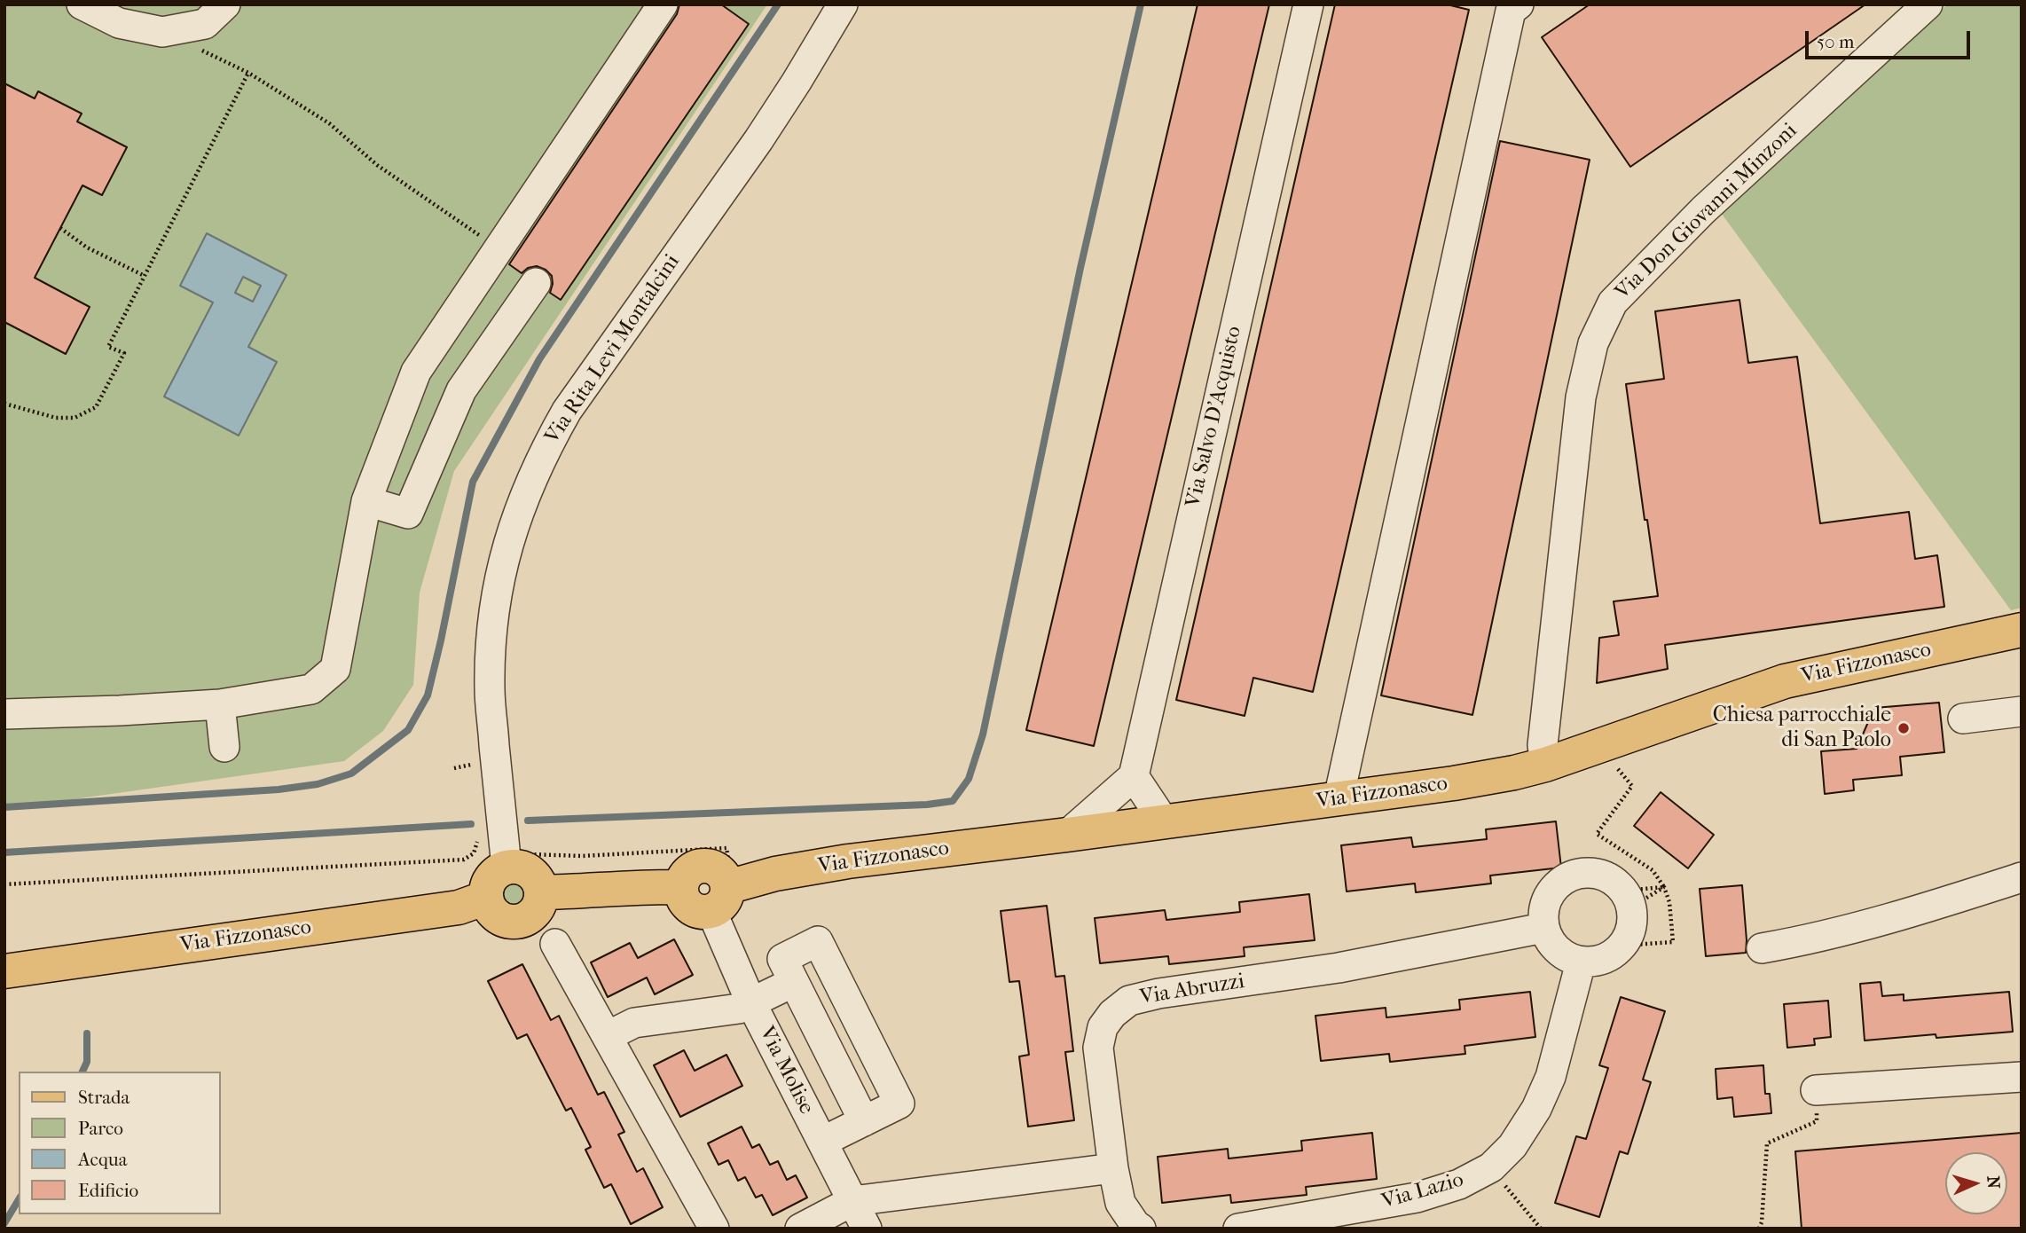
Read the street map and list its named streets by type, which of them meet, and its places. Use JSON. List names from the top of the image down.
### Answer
{
  "streets": {
    "main road": ["Via Fizzonasco"],
    "street": [
      "Via Don Giovanni Minzoni",
      "Via Rita Levi Montalcini",
      "Via Salvo D'Acquisto",
      "Via Abruzzi",
      "Via Molise",
      "Via Lazio"
    ]
  },
  "crossings": [
    ["Via Don Giovanni Minzoni", "Via Fizzonasco"],
    ["Via Fizzonasco", "Via Molise"],
    ["Via Abruzzi", "Via Lazio"]
  ],
  "places": ["Chiesa parrocchiale di San Paolo"],
  "legend": [
    "Strada",
    "Parco",
    "Acqua",
    "Edificio"
  ],
  "scale_bar": "50 m",
  "north": "right"
}
